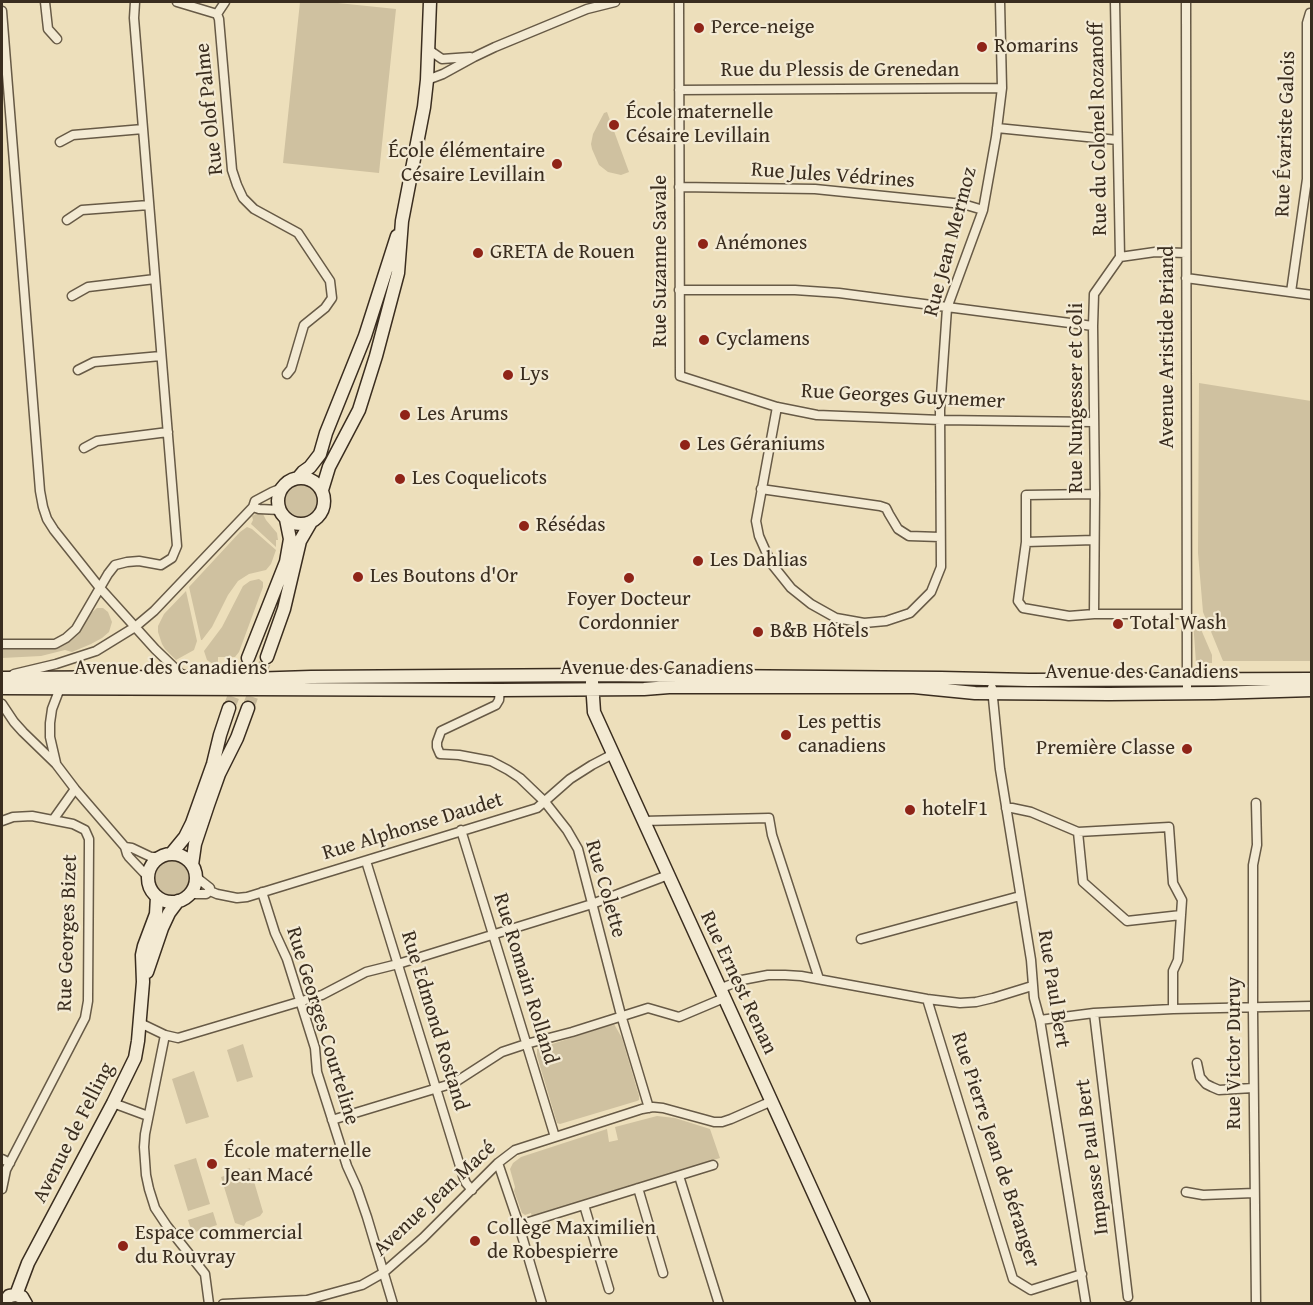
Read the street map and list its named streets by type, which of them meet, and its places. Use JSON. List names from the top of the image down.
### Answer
{
  "streets": {
    "street": [
      "Rue du Plessis de Grenedan",
      "Rue Olof Palme",
      "Rue du Colonel Rozanoff",
      "Rue Évariste Galois",
      "Rue Jules Védrines",
      "Rue Jean Mermoz",
      "Rue Suzanne Savale",
      "Avenue Aristide Briand",
      "Rue Georges Guynemer",
      "Rue Nungesser et Coli",
      "Avenue des Canadiens",
      "Rue Alphonse Daudet",
      "Rue Colette",
      "Rue Georges Bizet",
      "Rue Romain Rolland",
      "Rue Ernest Renan",
      "Rue Paul Bert",
      "Rue Edmond Rostand",
      "Rue Georges Courteline",
      "Rue Victor Duruy",
      "Avenue de Felling",
      "Rue Pierre Jean de Béranger",
      "Impasse Paul Bert",
      "Avenue Jean Macé"
    ]
  },
  "crossings": [
    ["Rue du Plessis de Grenedan", "Rue Jean Mermoz"],
    ["Rue du Plessis de Grenedan", "Rue Suzanne Savale"],
    ["Rue du Colonel Rozanoff", "Rue Nungesser et Coli"],
    ["Rue Jules Védrines", "Rue Jean Mermoz"],
    ["Rue Jules Védrines", "Rue Suzanne Savale"],
    ["Rue Jean Mermoz", "Rue Georges Guynemer"],
    ["Rue Suzanne Savale", "Rue Georges Guynemer"],
    ["Avenue Aristide Briand", "Avenue des Canadiens"],
    ["Rue Georges Guynemer", "Rue Nungesser et Coli"],
    ["Avenue des Canadiens", "Rue Colette"],
    ["Avenue des Canadiens", "Rue Ernest Renan"],
    ["Avenue des Canadiens", "Rue Paul Bert"],
    ["Rue Alphonse Daudet", "Rue Colette"],
    ["Rue Alphonse Daudet", "Rue Romain Rolland"],
    ["Rue Alphonse Daudet", "Rue Ernest Renan"],
    ["Rue Alphonse Daudet", "Rue Edmond Rostand"],
    ["Rue Alphonse Daudet", "Rue Georges Courteline"],
    ["Rue Alphonse Daudet", "Avenue de Felling"],
    ["Rue Colette", "Avenue Jean Macé"],
    ["Rue Romain Rolland", "Avenue Jean Macé"],
    ["Rue Ernest Renan", "Avenue Jean Macé"],
    ["Rue Paul Bert", "Rue Pierre Jean de Béranger"],
    ["Rue Edmond Rostand", "Avenue Jean Macé"],
    ["Rue Georges Courteline", "Avenue Jean Macé"]
  ],
  "places": [
    "Perce-neige",
    "Romarins",
    "École maternelle Césaire Levillain",
    "École élémentaire Césaire Levillain",
    "Anémones",
    "GRETA de Rouen",
    "Cyclamens",
    "Lys",
    "Les Arums",
    "Les Géraniums",
    "Les Coquelicots",
    "Résédas",
    "Les Dahlias",
    "Les Boutons d'Or",
    "Foyer Docteur Cordonnier",
    "Total Wash",
    "B&B Hôtels",
    "Les pettis canadiens",
    "Première Classe",
    "hotelF1",
    "École maternelle Jean Macé",
    "Collège Maximilien de Robespierre",
    "Espace commercial du Rouvray"
  ]
}
